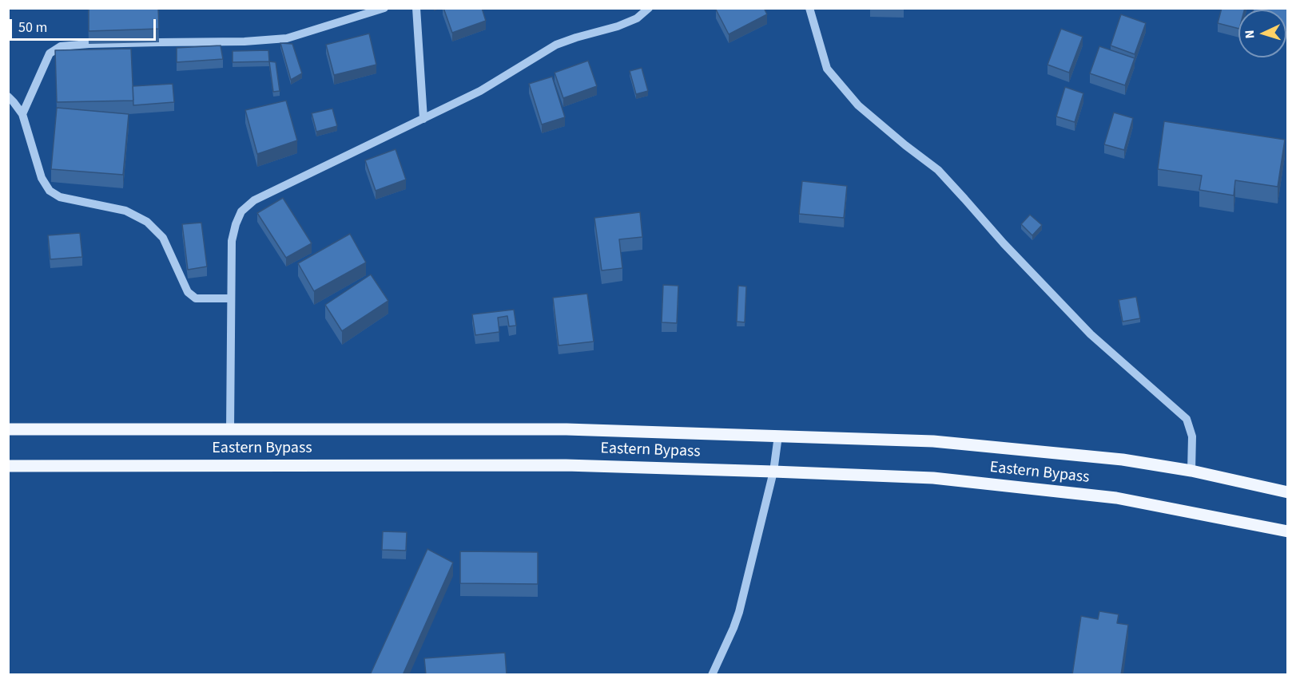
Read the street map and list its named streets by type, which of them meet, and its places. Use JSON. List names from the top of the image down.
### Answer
{
  "streets": {
    "main road": ["Eastern Bypass"]
  },
  "scale_bar": "50 m",
  "north": "left"
}
